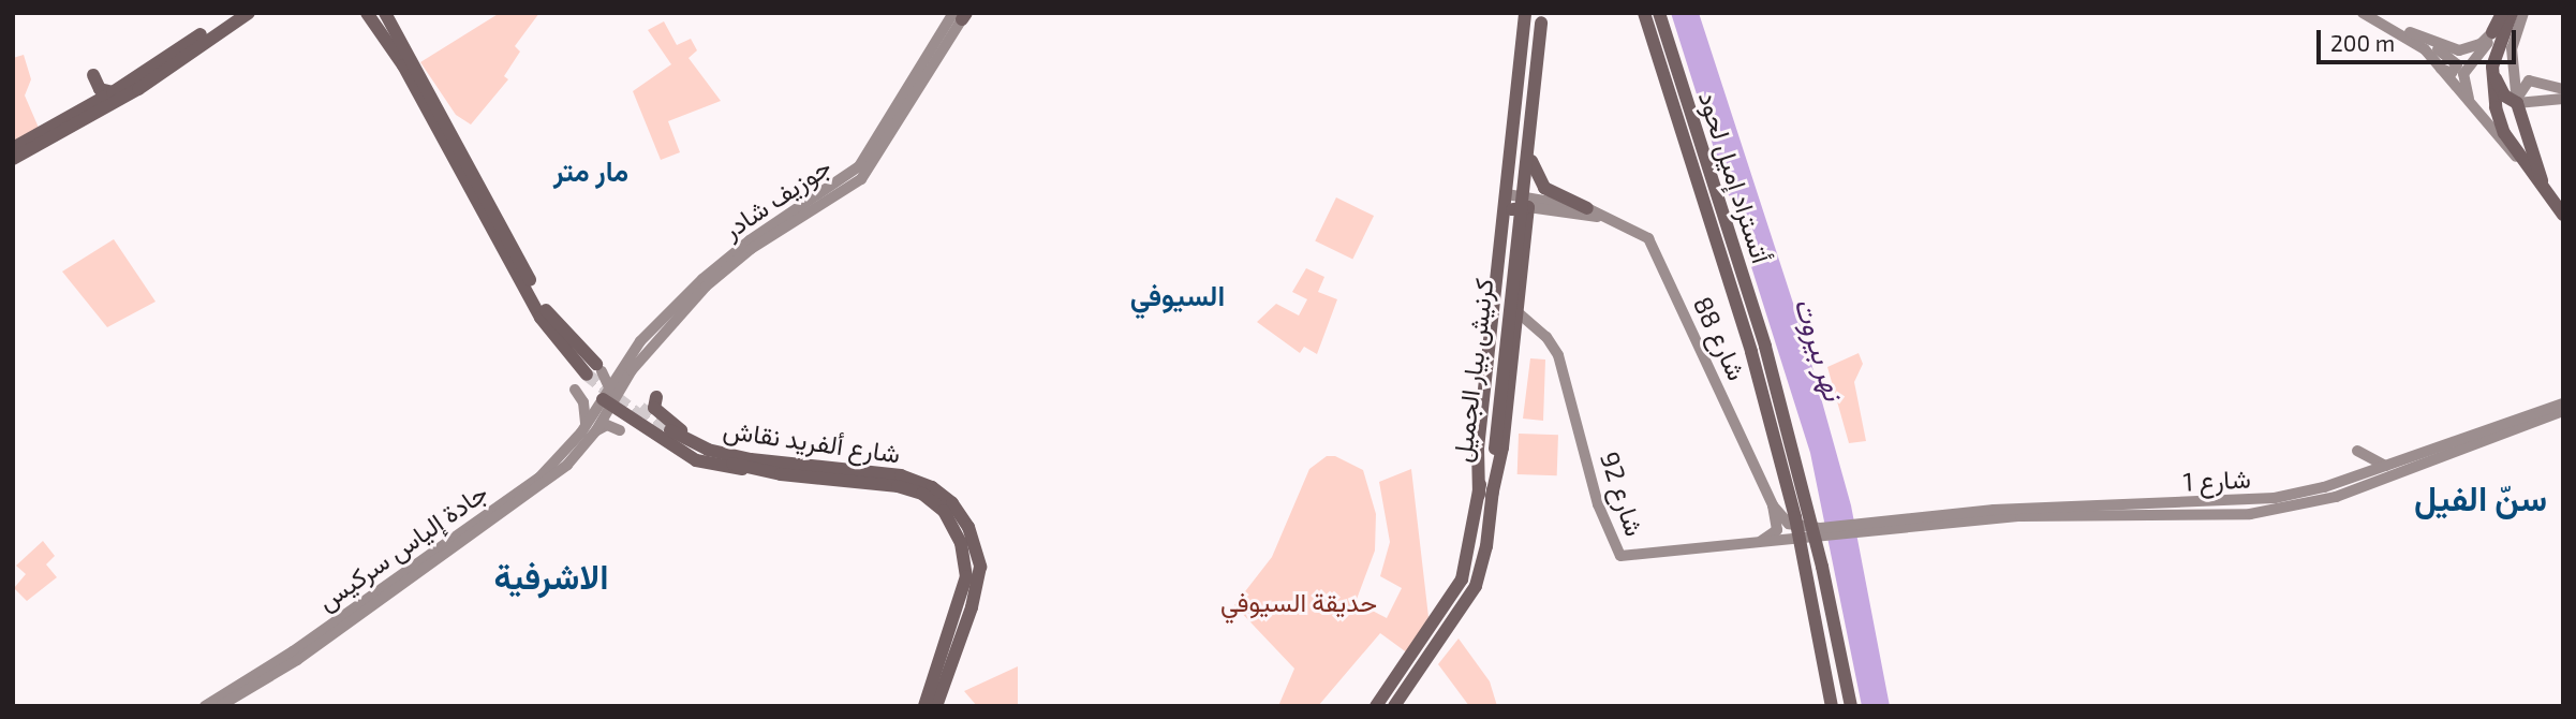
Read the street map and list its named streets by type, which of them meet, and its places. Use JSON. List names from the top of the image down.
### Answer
{
  "streets": {
    "highway": ["أتستراد إميل لحود", "كرنيش بيار الجميل", "شارع ألفريد نقاش"],
    "main road": [
      "جوزيف شادر",
      "شارع 88",
      "شارع 1",
      "شارع 92",
      "جادة إلياس سركيس"
    ]
  },
  "crossings": [
    ["جوزيف شادر", "جادة إلياس سركيس"],
    ["شارع 1", "شارع 92"]
  ],
  "districts": [
    "مار متر",
    "السيوفي",
    "سنّ الفيل",
    "الاشرفية"
  ],
  "water": ["نهر بيروت"],
  "parks": ["حديقة السيوفي"],
  "scale_bar": "200 m"
}
